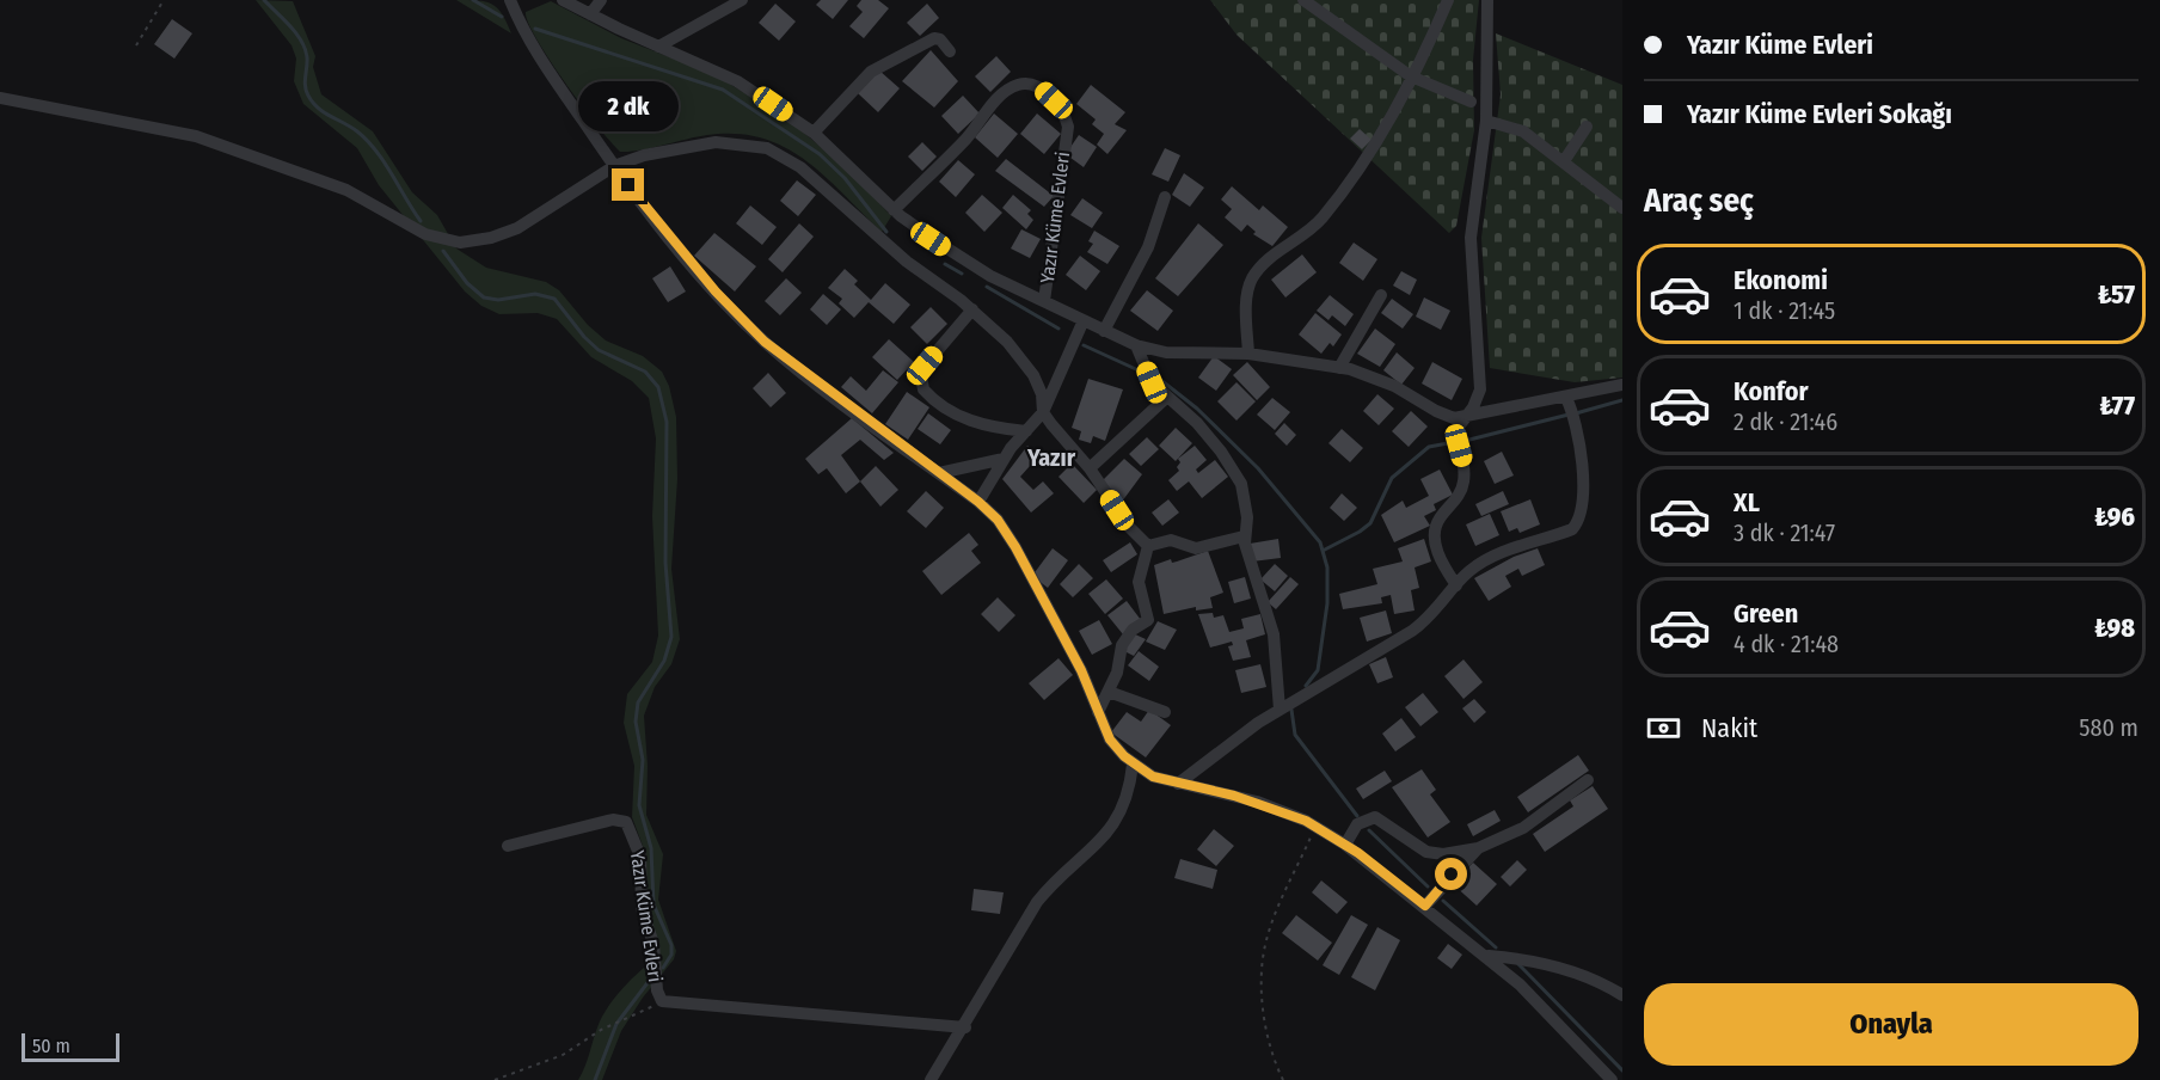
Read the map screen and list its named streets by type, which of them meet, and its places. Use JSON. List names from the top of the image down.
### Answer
{
  "streets": {
    "street": ["Yazır Küme Evleri"]
  },
  "districts": ["Yazır"],
  "scale_bar": "50 m",
  "page": {
    "banner": ["Yazır Küme Evleri", "Yazır Küme Evleri Sokağı"],
    "bubble": "2 dk",
    "heading": "Araç seç",
    "list": [
      {
        "name": "Ekonomi",
        "note": "1 dk · 21:45",
        "value": "₺57"
      },
      {
        "name": "Konfor",
        "note": "2 dk · 21:46",
        "value": "₺77"
      },
      {
        "name": "XL",
        "note": "3 dk · 21:47",
        "value": "₺96"
      },
      {
        "name": "Green",
        "note": "4 dk · 21:48",
        "value": "₺98"
      }
    ],
    "pay": ["Nakit", "580 m"],
    "buttons": "Onayla",
    "scale": "50 m"
  }
}
